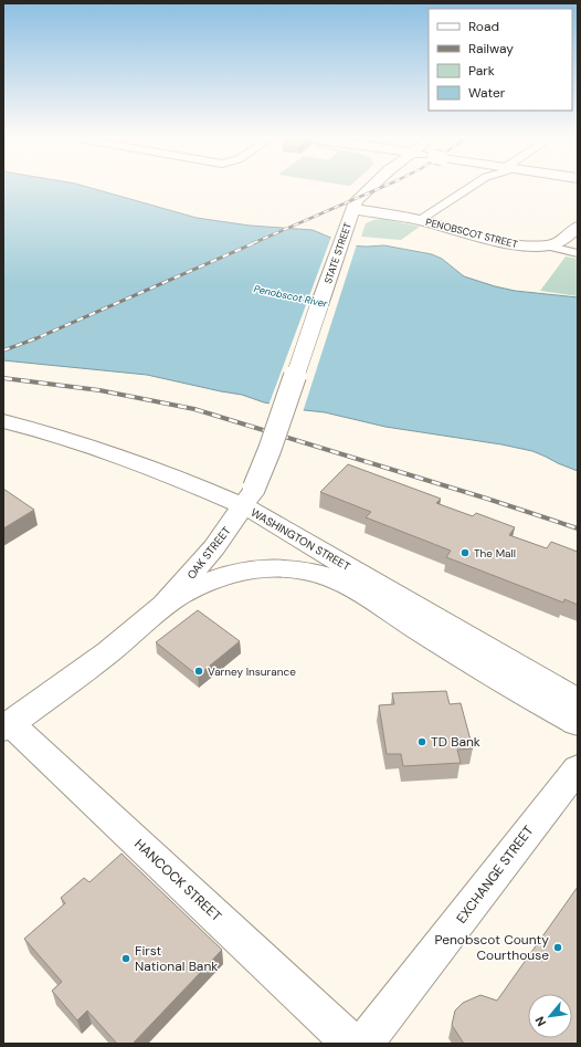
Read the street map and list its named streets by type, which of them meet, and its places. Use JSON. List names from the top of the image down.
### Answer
{
  "streets": {
    "main road": ["STATE STREET", "WASHINGTON STREET", "OAK STREET"],
    "street": ["PENOBSCOT STREET", "EXCHANGE STREET", "HANCOCK STREET"]
  },
  "crossings": [
    ["PENOBSCOT STREET", "STATE STREET"],
    ["STATE STREET", "OAK STREET"],
    ["WASHINGTON STREET", "OAK STREET"],
    ["OAK STREET", "HANCOCK STREET"]
  ],
  "water": ["Penobscot River"],
  "places": [
    "The Mall",
    "Varney Insurance",
    "TD Bank",
    "Penobscot County Courthouse",
    "First National Bank"
  ],
  "legend": [
    "Road",
    "Railway",
    "Park",
    "Water"
  ],
  "north": "bottom left"
}
